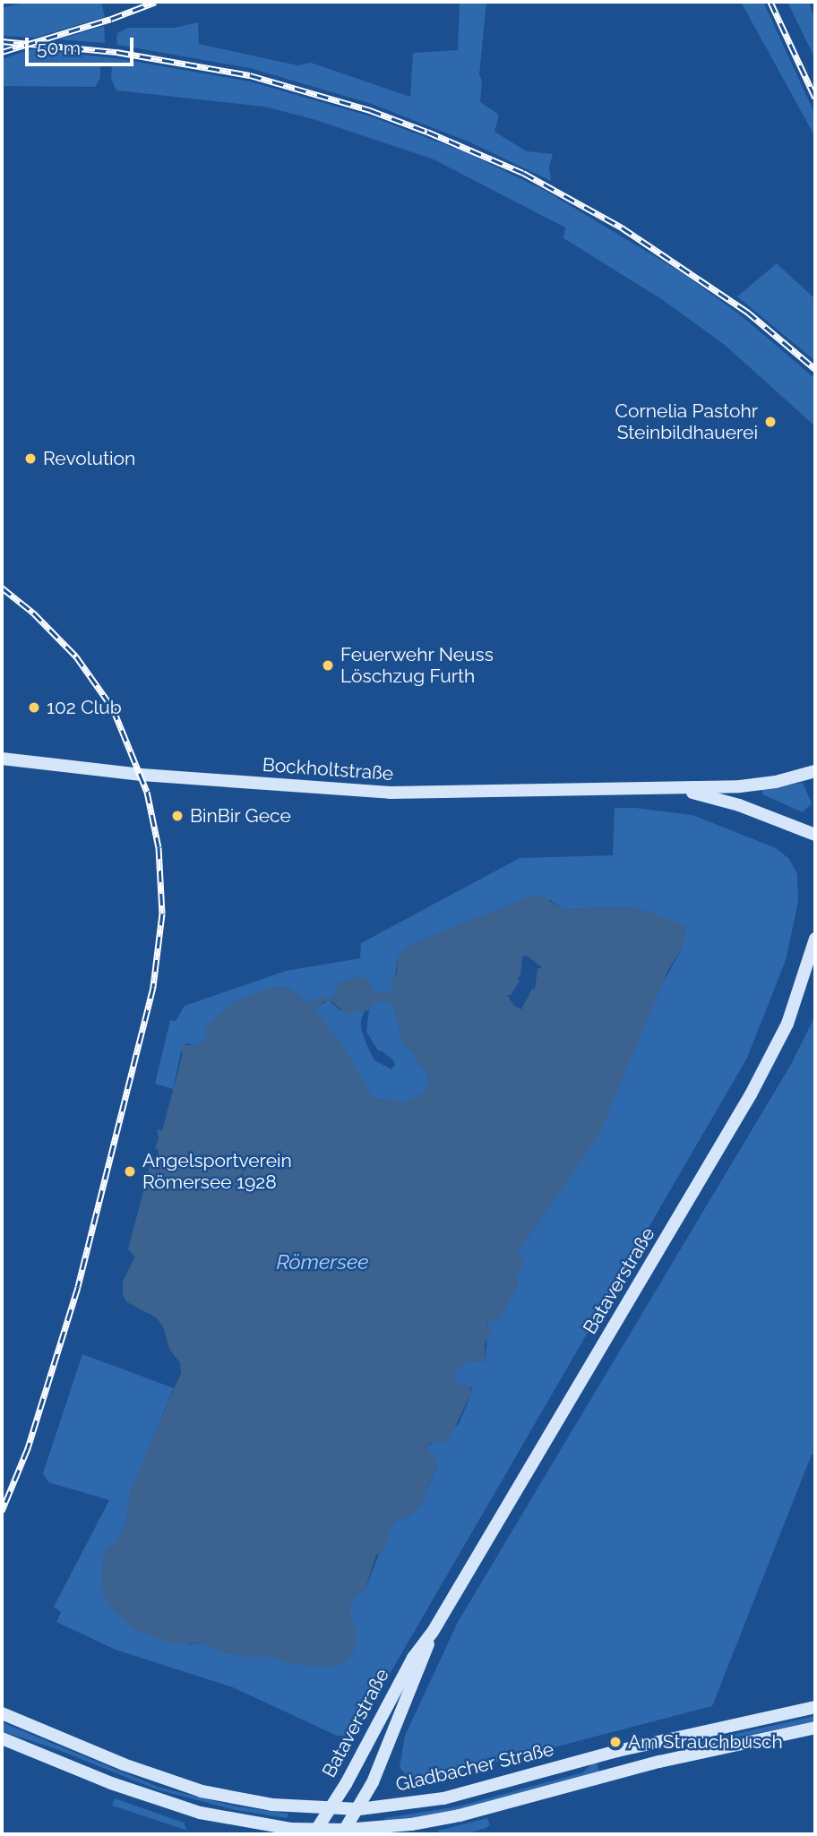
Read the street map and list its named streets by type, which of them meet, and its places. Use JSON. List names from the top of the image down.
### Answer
{
  "streets": {
    "street": ["Bockholtstraße", "Bataverstraße", "Gladbacher Straße"]
  },
  "crossings": [
    ["Bataverstraße", "Gladbacher Straße"]
  ],
  "water": ["Römersee"],
  "places": [
    "Cornelia Pastohr Steinbildhauerei",
    "Revolution",
    "Feuerwehr Neuss Löschzug Furth",
    "102 Club",
    "BinBir Gece",
    "Angelsportverein Römersee 1928",
    "Am Strauchbusch"
  ],
  "scale_bar": "50 m"
}
